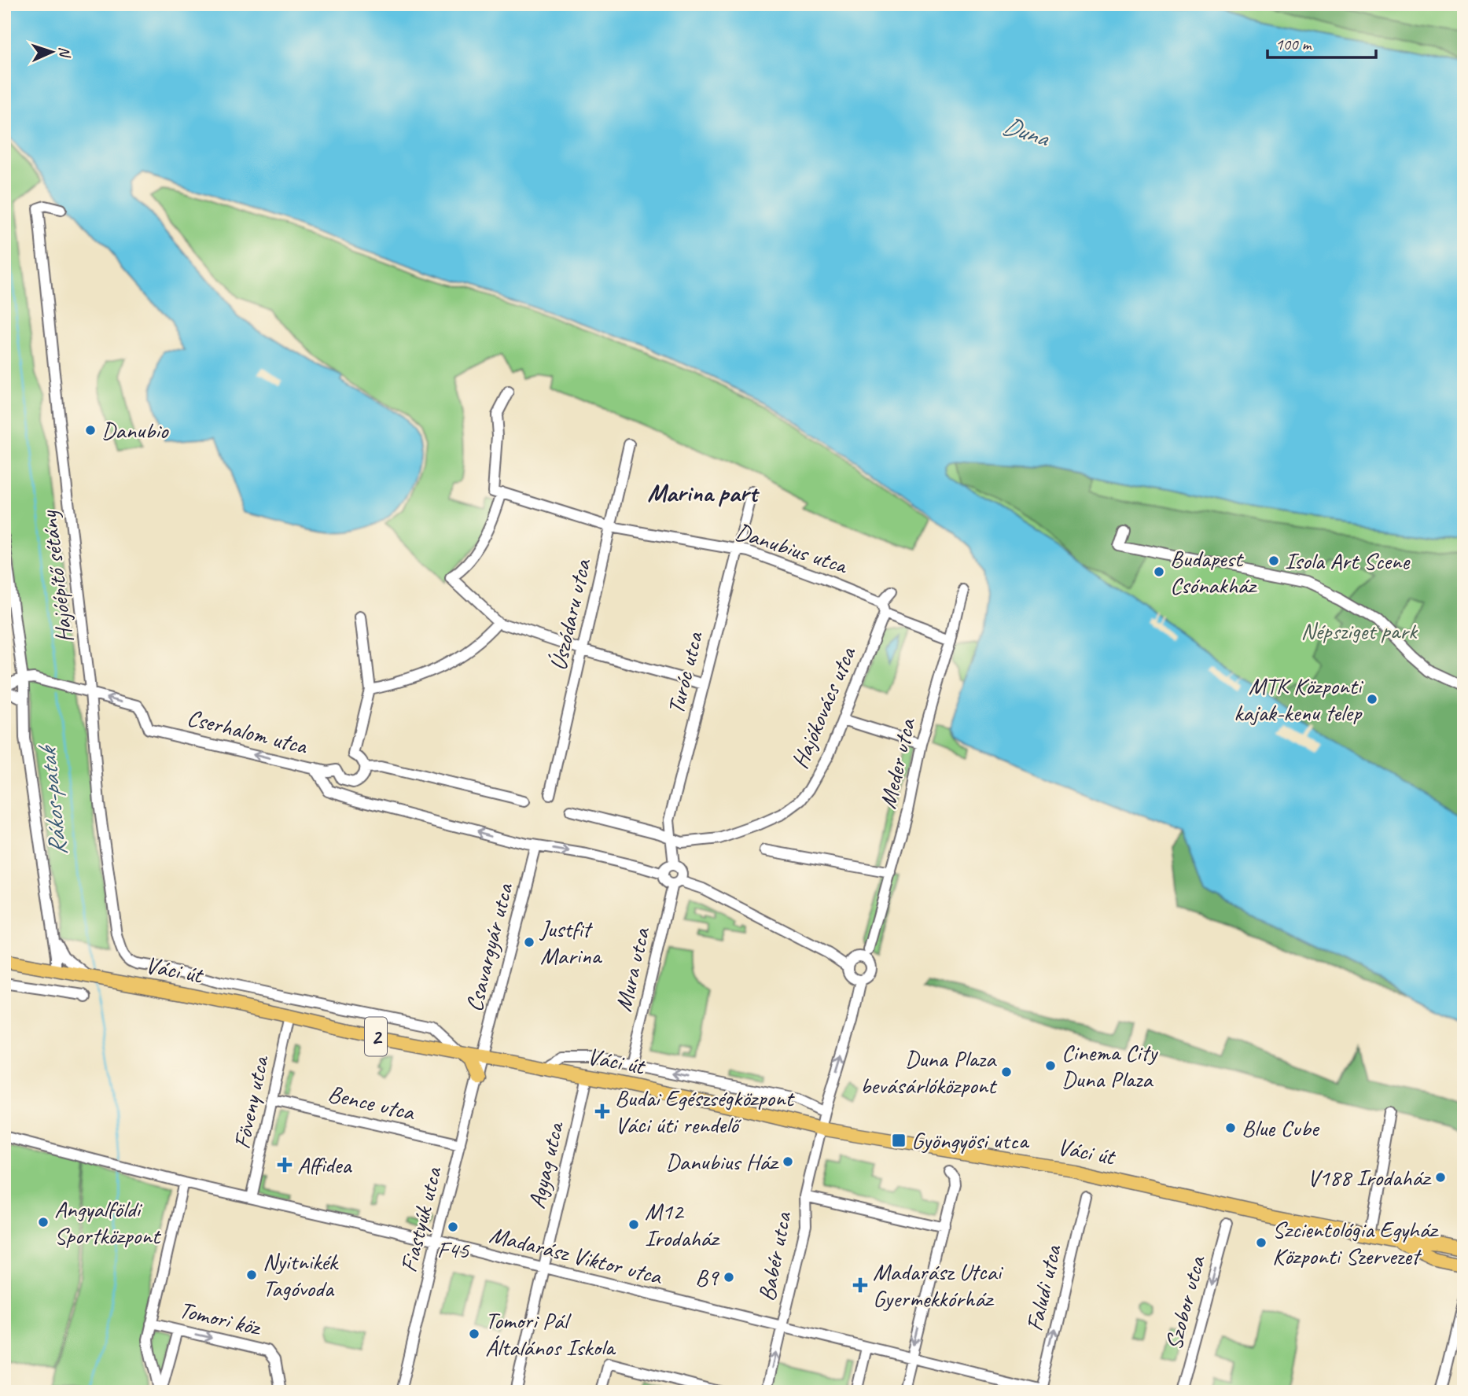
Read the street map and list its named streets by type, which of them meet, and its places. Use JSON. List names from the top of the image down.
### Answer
{
  "streets": {
    "main road": ["Váci út", "2"],
    "street": [
      "Danubius utca",
      "Hajóépítő sétány",
      "Úszódaru utca",
      "Turóc utca",
      "Hajókovács utca",
      "Cserhalom utca",
      "Meder utca",
      "Csavargyár utca",
      "Mura utca",
      "Föveny utca",
      "Bence utca",
      "Agyag utca",
      "Fiastyúk utca",
      "Madarász Viktor utca",
      "Babér utca",
      "Faludi utca",
      "Szobor utca",
      "Tomori köz"
    ]
  },
  "crossings": [
    ["Danubius utca", "Úszódaru utca"],
    ["Danubius utca", "Turóc utca"],
    ["Danubius utca", "Hajókovács utca"],
    ["Danubius utca", "Meder utca"],
    ["Hajóépítő sétány", "Cserhalom utca"],
    ["Hajóépítő sétány", "Váci út"],
    ["Turóc utca", "Hajókovács utca"],
    ["Csavargyár utca", "Váci út"],
    ["Csavargyár utca", "Fiastyúk utca"],
    ["Váci út", "Mura utca"],
    ["Váci út", "Föveny utca"],
    ["Váci út", "Agyag utca"],
    ["Váci út", "Fiastyúk utca"],
    ["Váci út", "Babér utca"],
    ["Föveny utca", "Bence utca"],
    ["Föveny utca", "Madarász Viktor utca"],
    ["Bence utca", "Fiastyúk utca"],
    ["Agyag utca", "Madarász Viktor utca"],
    ["Fiastyúk utca", "Madarász Viktor utca"],
    ["Madarász Viktor utca", "Babér utca"],
    ["Madarász Viktor utca", "Faludi utca"]
  ],
  "one_way": [
    "Cserhalom utca",
    "Faludi utca",
    "Szobor utca",
    "Tomori köz"
  ],
  "districts": ["Marina part"],
  "water": ["Duna", "Rákos-patak"],
  "parks": ["Népsziget park"],
  "places": {
    "other": [
      "Danubio",
      "Isola Art Scene",
      "Budapest Csónakház",
      "MTK Központi kajak-kenu telep",
      "Justfit Marina",
      "Cinema City Duna Plaza",
      "Duna Plaza bevásárlóközpont",
      "Blue Cube",
      "Danubius Ház",
      "V188 Irodaház",
      "Angyalföldi Sportközpont",
      "M12 Irodaház",
      "F45",
      "Szcientológia Egyház Központi Szervezet",
      "Nyitnikék Tagóvoda",
      "B9",
      "Tomori Pál Általános Iskola"
    ],
    "health": ["Budai Egészségközpont Váci úti rendelő", "Affidea", "Madarász Utcai Gyermekkórház"],
    "transit": ["Gyöngyösi utca"]
  },
  "scale_bar": "100 m",
  "north": "right"
}
